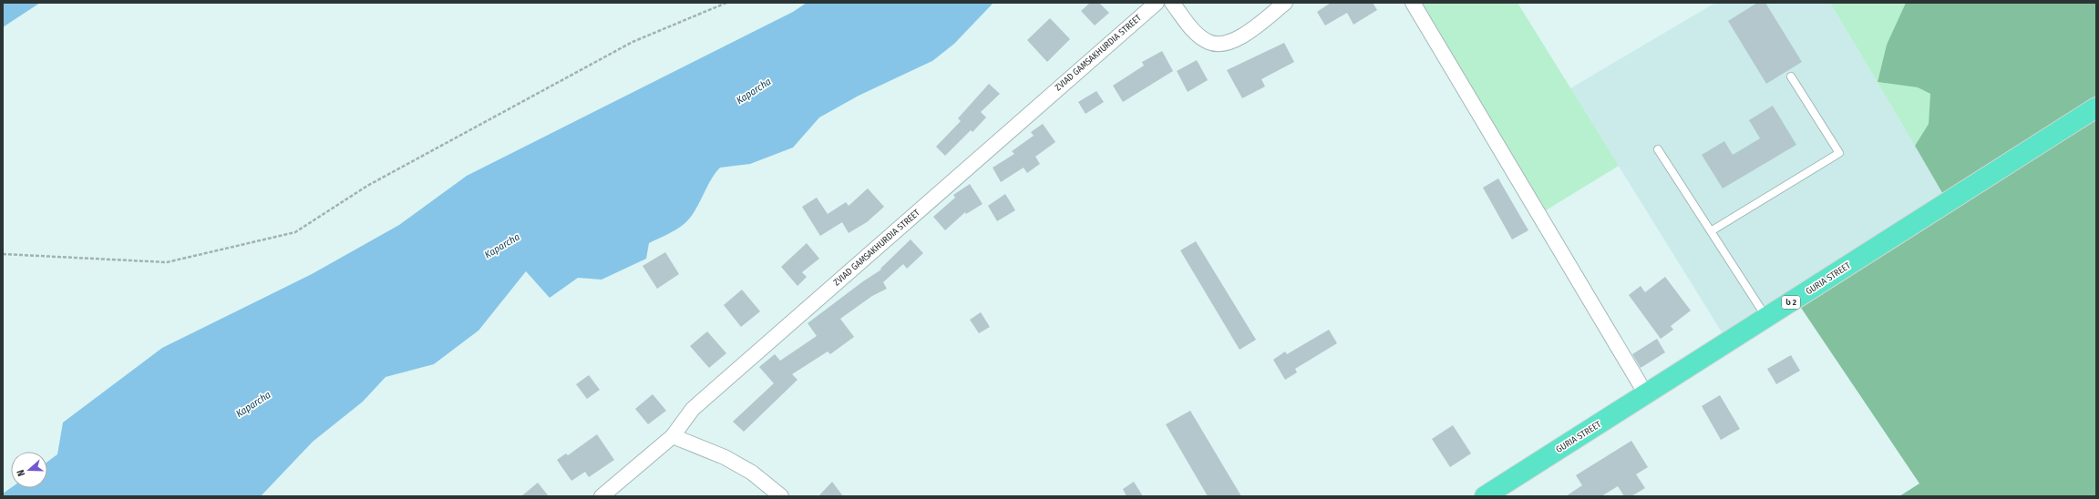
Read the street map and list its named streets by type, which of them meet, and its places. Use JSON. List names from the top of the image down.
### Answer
{
  "streets": {
    "highway": ["GURIA STREET", "ს 2"],
    "street": ["ZVIAD GAMSAKHURDIA STREET"]
  },
  "water": ["Kaparcha"],
  "north": "left"
}
